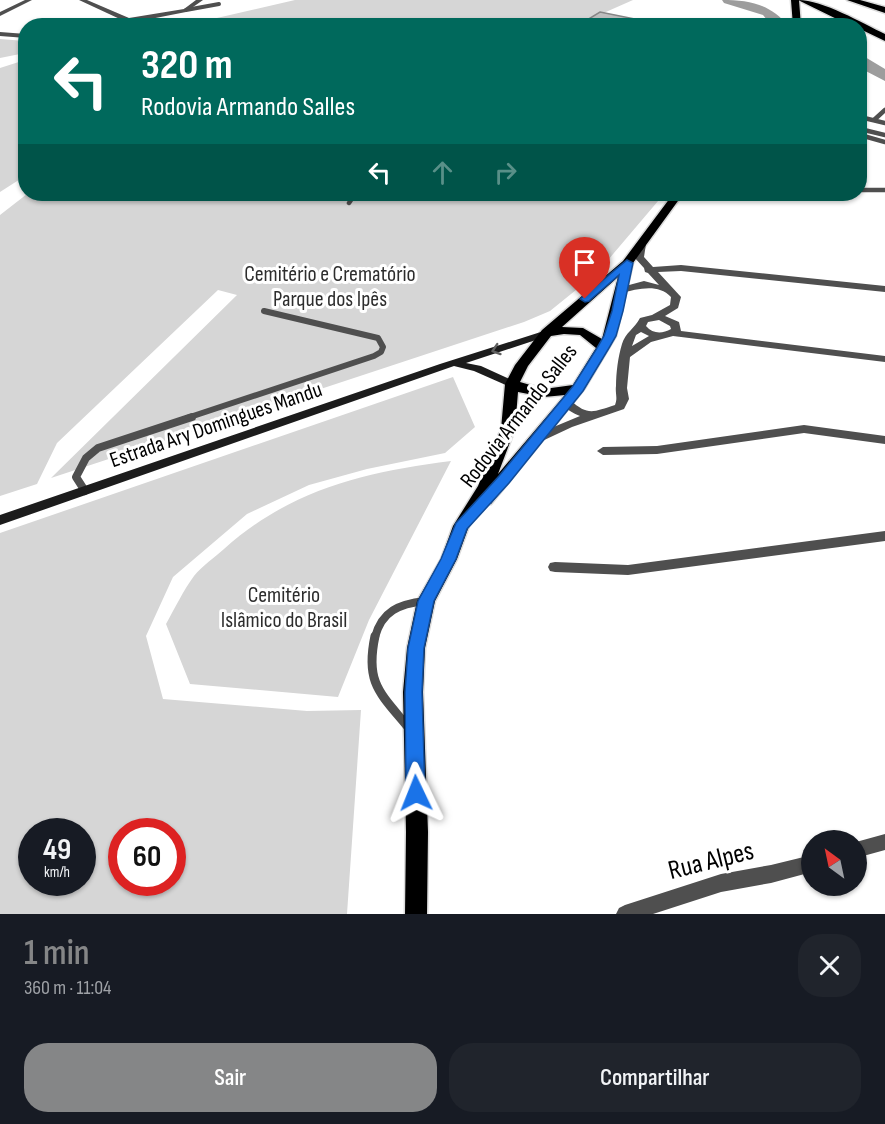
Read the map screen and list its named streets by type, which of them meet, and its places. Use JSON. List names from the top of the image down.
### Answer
{
  "streets": {
    "main road": ["Rodovia Armando Salles"],
    "street": ["Estrada Ary Domingues Mandu", "Rua Alpes"]
  },
  "crossings": [
    ["Rodovia Armando Salles", "Estrada Ary Domingues Mandu"]
  ],
  "parks": ["Cemitério e Crematório Parque dos Ipês", "Cemitério Islâmico do Brasil"],
  "north": "top left",
  "page": {
    "turn": ["320 m", "Rodovia Armando Salles"],
    "speed": "49 km/h",
    "limit": "60",
    "heading": ["1 min", "360 m · 11:04"],
    "buttons": ["Sair", "Compartilhar"]
  }
}
